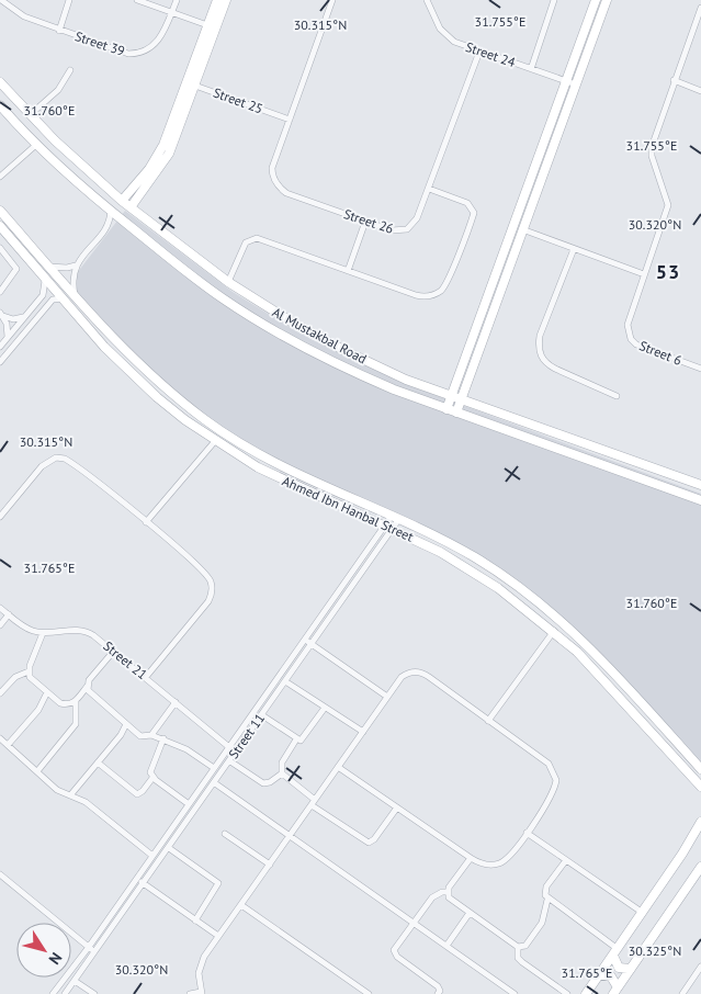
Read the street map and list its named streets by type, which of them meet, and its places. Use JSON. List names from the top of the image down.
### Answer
{
  "streets": {
    "street": [
      "Street 39",
      "Street 24",
      "Street 25",
      "Street 26",
      "Al Mustakbal Road",
      "Street 6",
      "Ahmed Ibn Hanbal Street",
      "Street 21",
      "Street 11"
    ]
  },
  "crossings": [
    ["Street 24", "Street 26"],
    ["Street 25", "Street 26"],
    ["Ahmed Ibn Hanbal Street", "Street 11"],
    ["Street 21", "Street 11"]
  ],
  "districts": ["53"],
  "north": "bottom right",
  "coordinates": [
    "31.755°E",
    "30.315°N",
    "31.760°E",
    "30.320°N",
    "31.765°E",
    "30.325°N"
  ]
}
